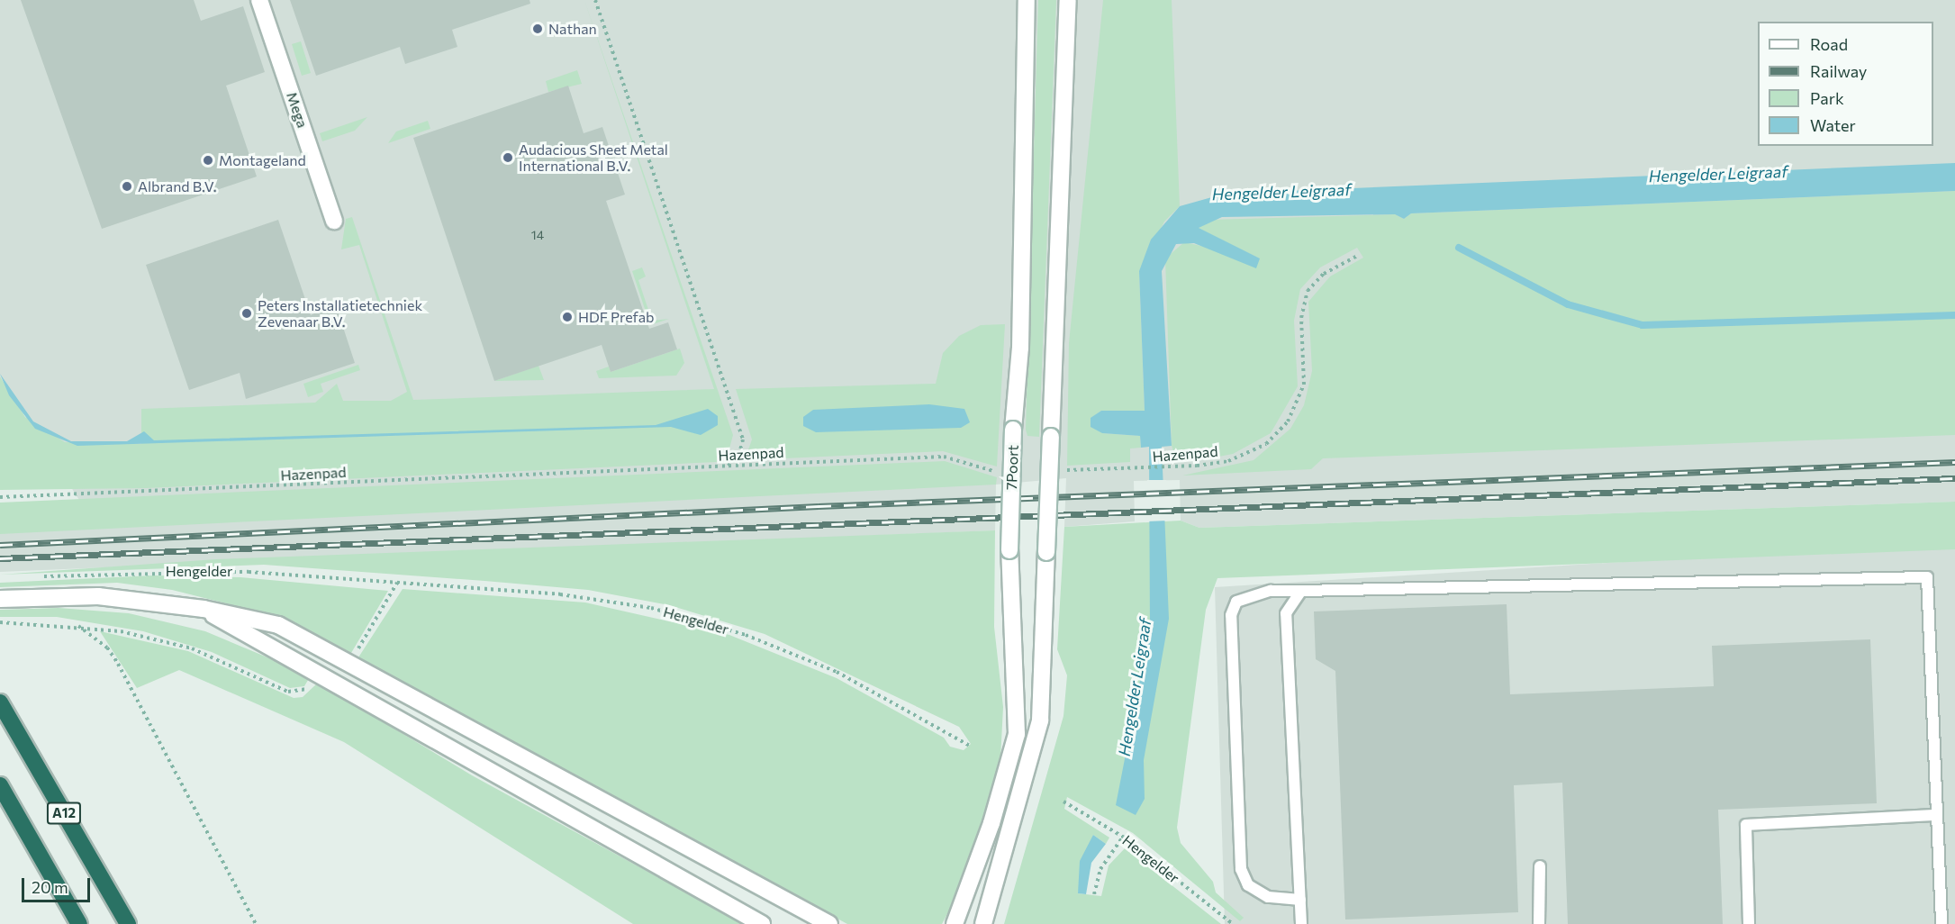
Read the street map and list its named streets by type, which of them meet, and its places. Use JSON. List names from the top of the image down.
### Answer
{
  "streets": {
    "highway": ["A12"],
    "street": ["Mega", "7Poort"],
    "path": ["Hazenpad", "Hengelder"]
  },
  "water": ["Hengelder Leigraaf"],
  "places": [
    "Nathan",
    "Audacious Sheet Metal International B.V.",
    "Montageland",
    "Albrand B.V.",
    "Peters Installatietechniek Zevenaar B.V.",
    "HDF Prefab"
  ],
  "house_numbers": ["14"],
  "legend": [
    "Road",
    "Railway",
    "Park",
    "Water"
  ],
  "scale_bar": "20 m"
}
